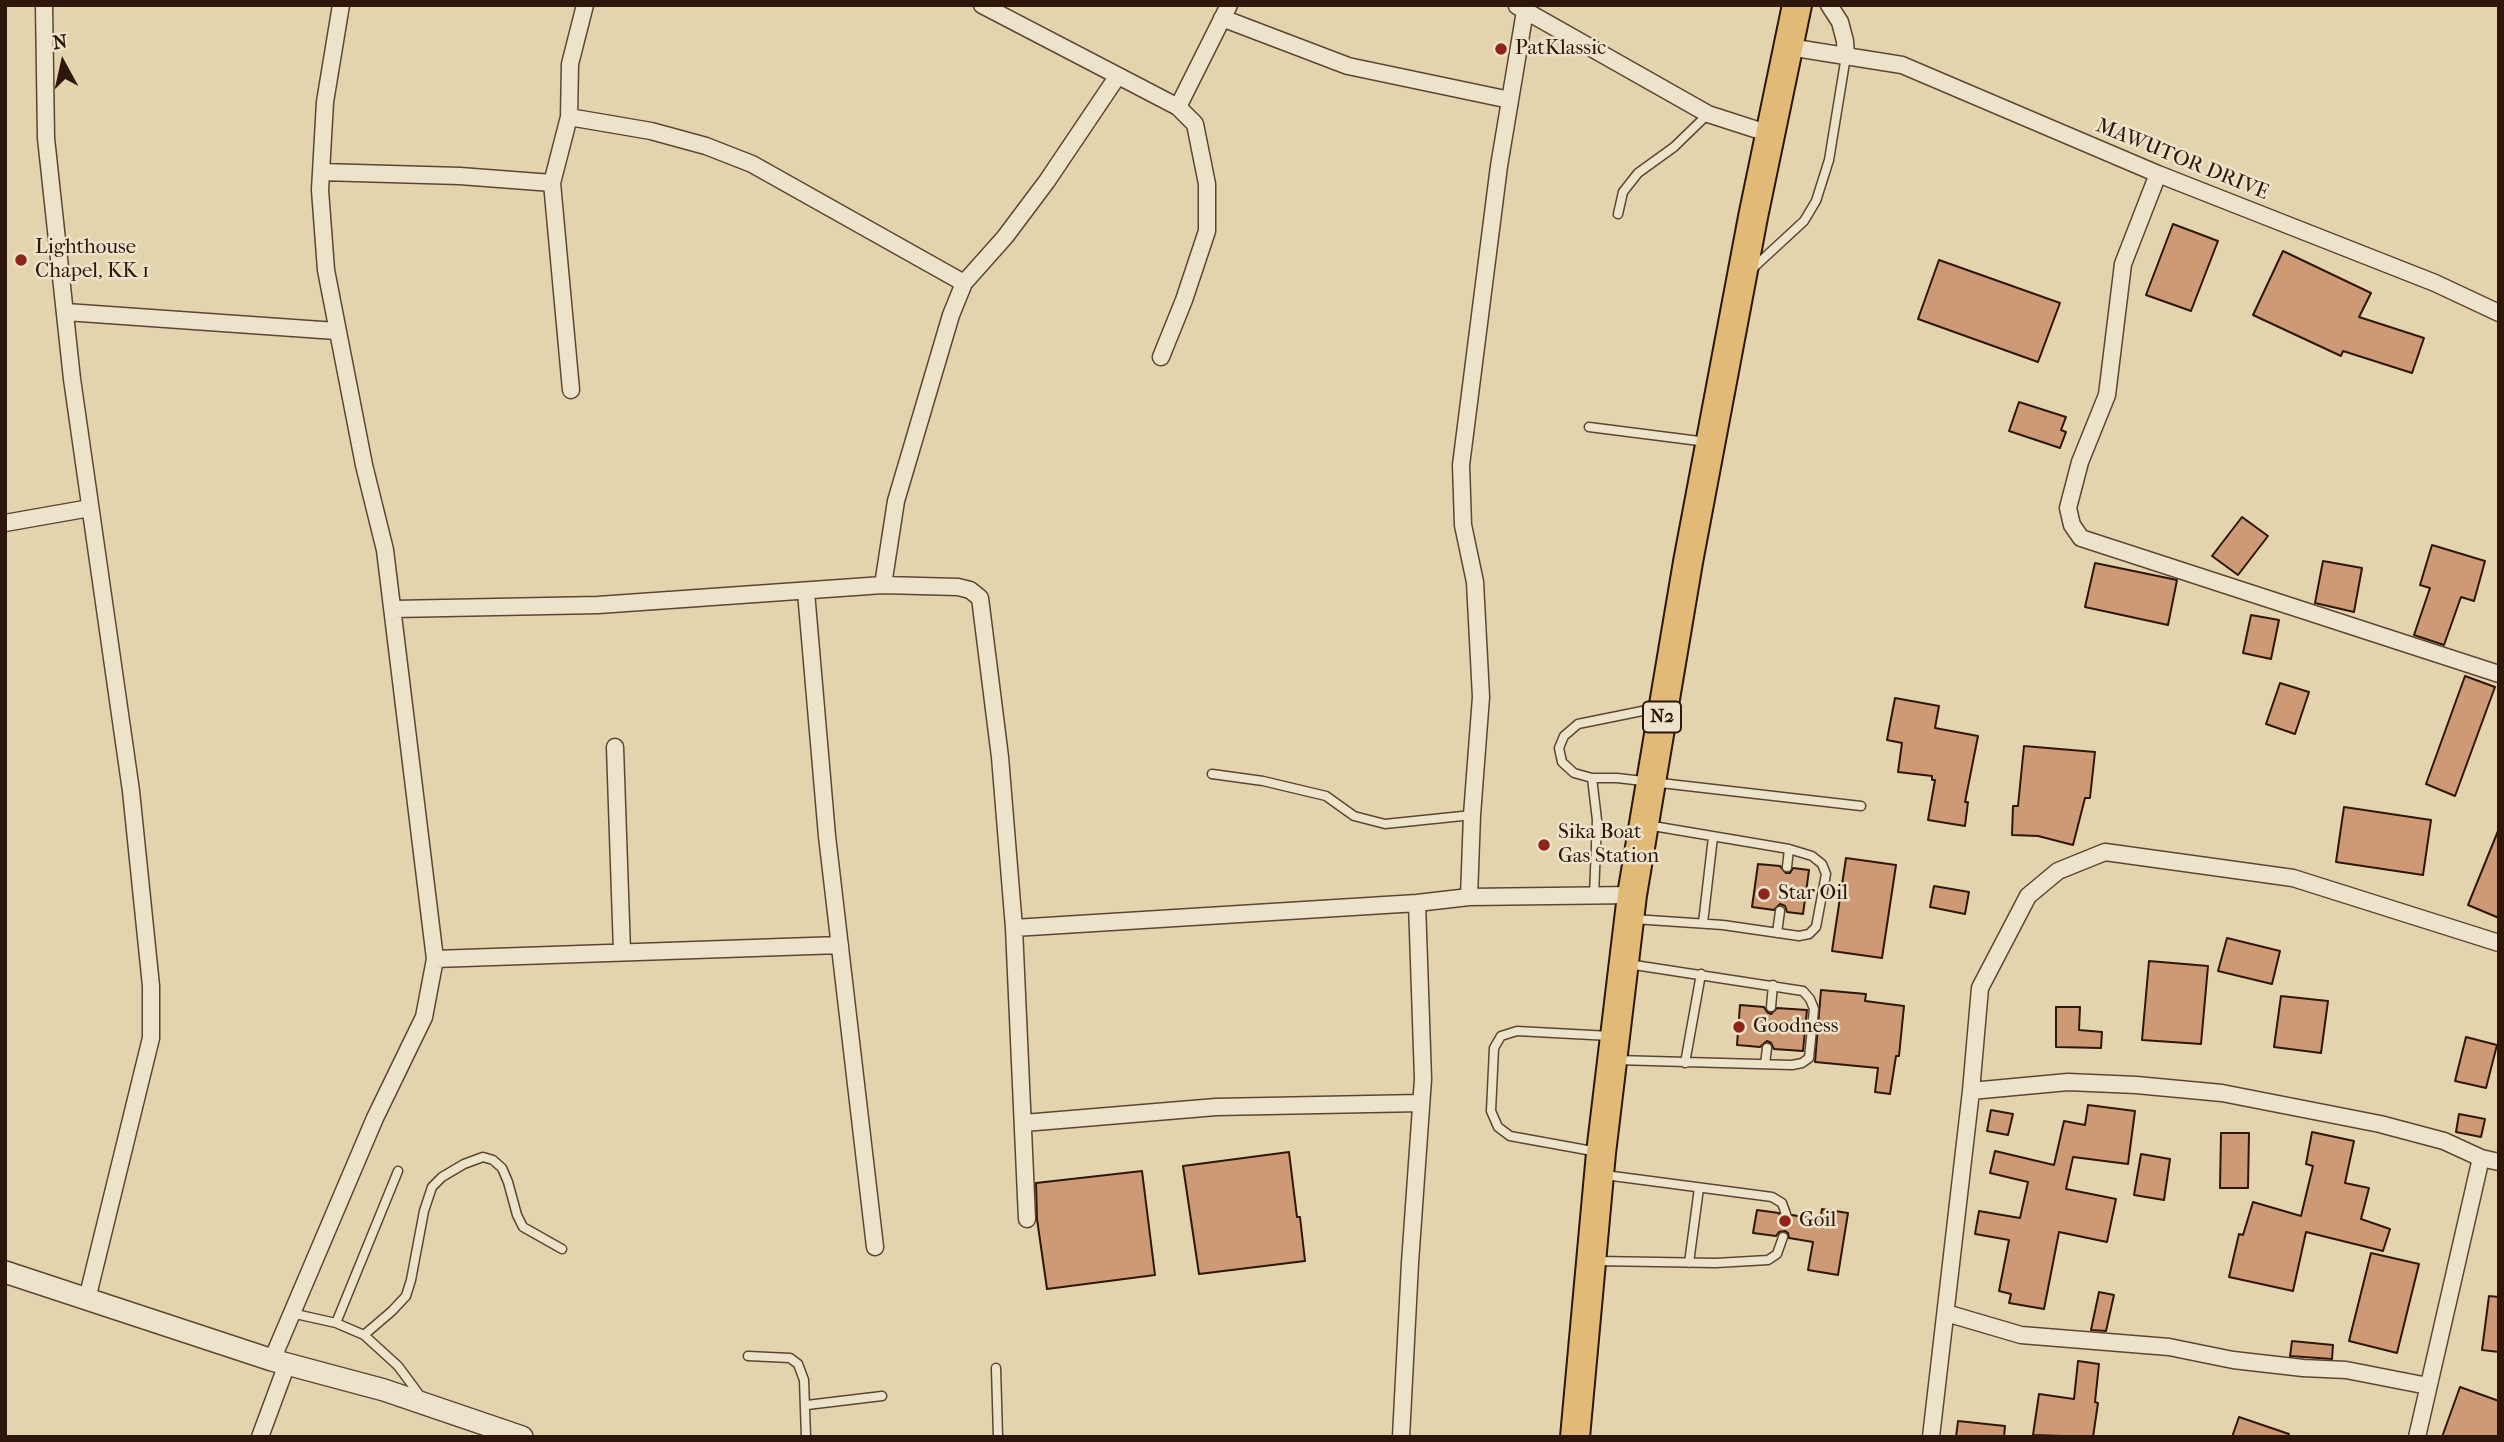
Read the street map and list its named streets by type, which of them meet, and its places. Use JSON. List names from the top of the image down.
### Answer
{
  "streets": {
    "highway": ["N2"],
    "street": ["MAWUTOR DRIVE"]
  },
  "crossings": [
    ["MAWUTOR DRIVE", "N2"]
  ],
  "places": [
    "PatKlassic",
    "Lighthouse Chapel, KK 1",
    "Sika Boat Gas Station",
    "Star Oil",
    "Goodness",
    "Goil"
  ],
  "north": "top"
}
